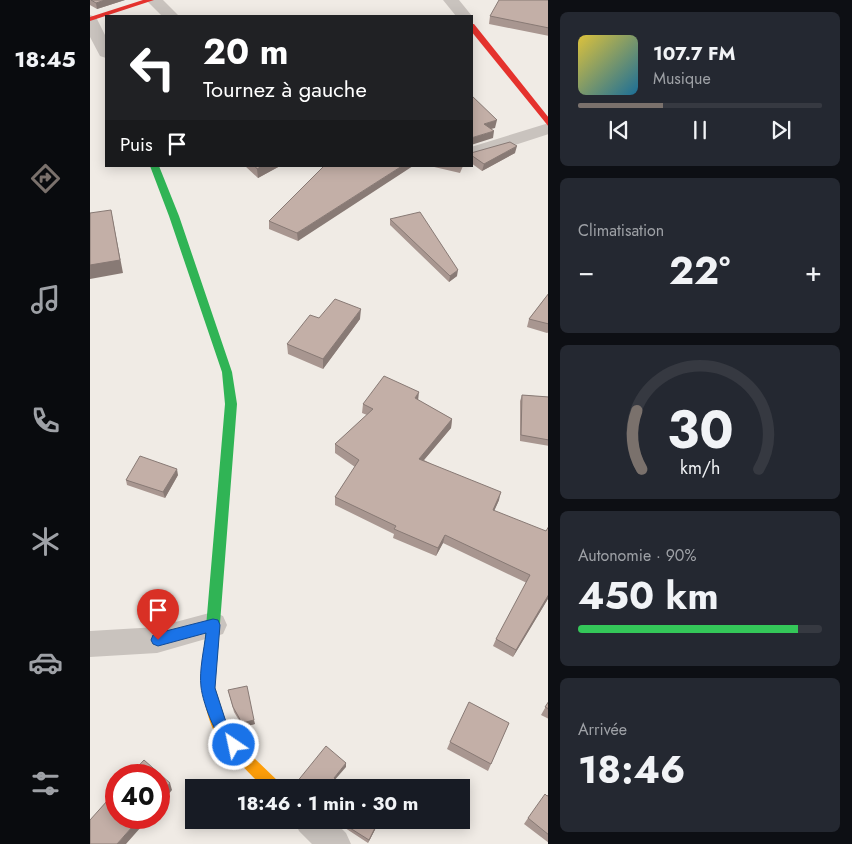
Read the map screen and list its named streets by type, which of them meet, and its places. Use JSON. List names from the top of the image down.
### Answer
{
  "page": {
    "tabs": "18:45",
    "turn": ["20 m", "Tournez à gauche"],
    "song": ["107.7 FM", "Musique"],
    "then": "Puis",
    "tile": [
      "Climatisation",
      ["Autonomie · 90%", "450 km"],
      ["Arrivée", "18:46"]
    ],
    "heat": ["−", "22°", "+"],
    "limit": "40",
    "trip": "18:46 · 1 min · 30 m",
    "gauge": ["30", "km/h"]
  }
}
